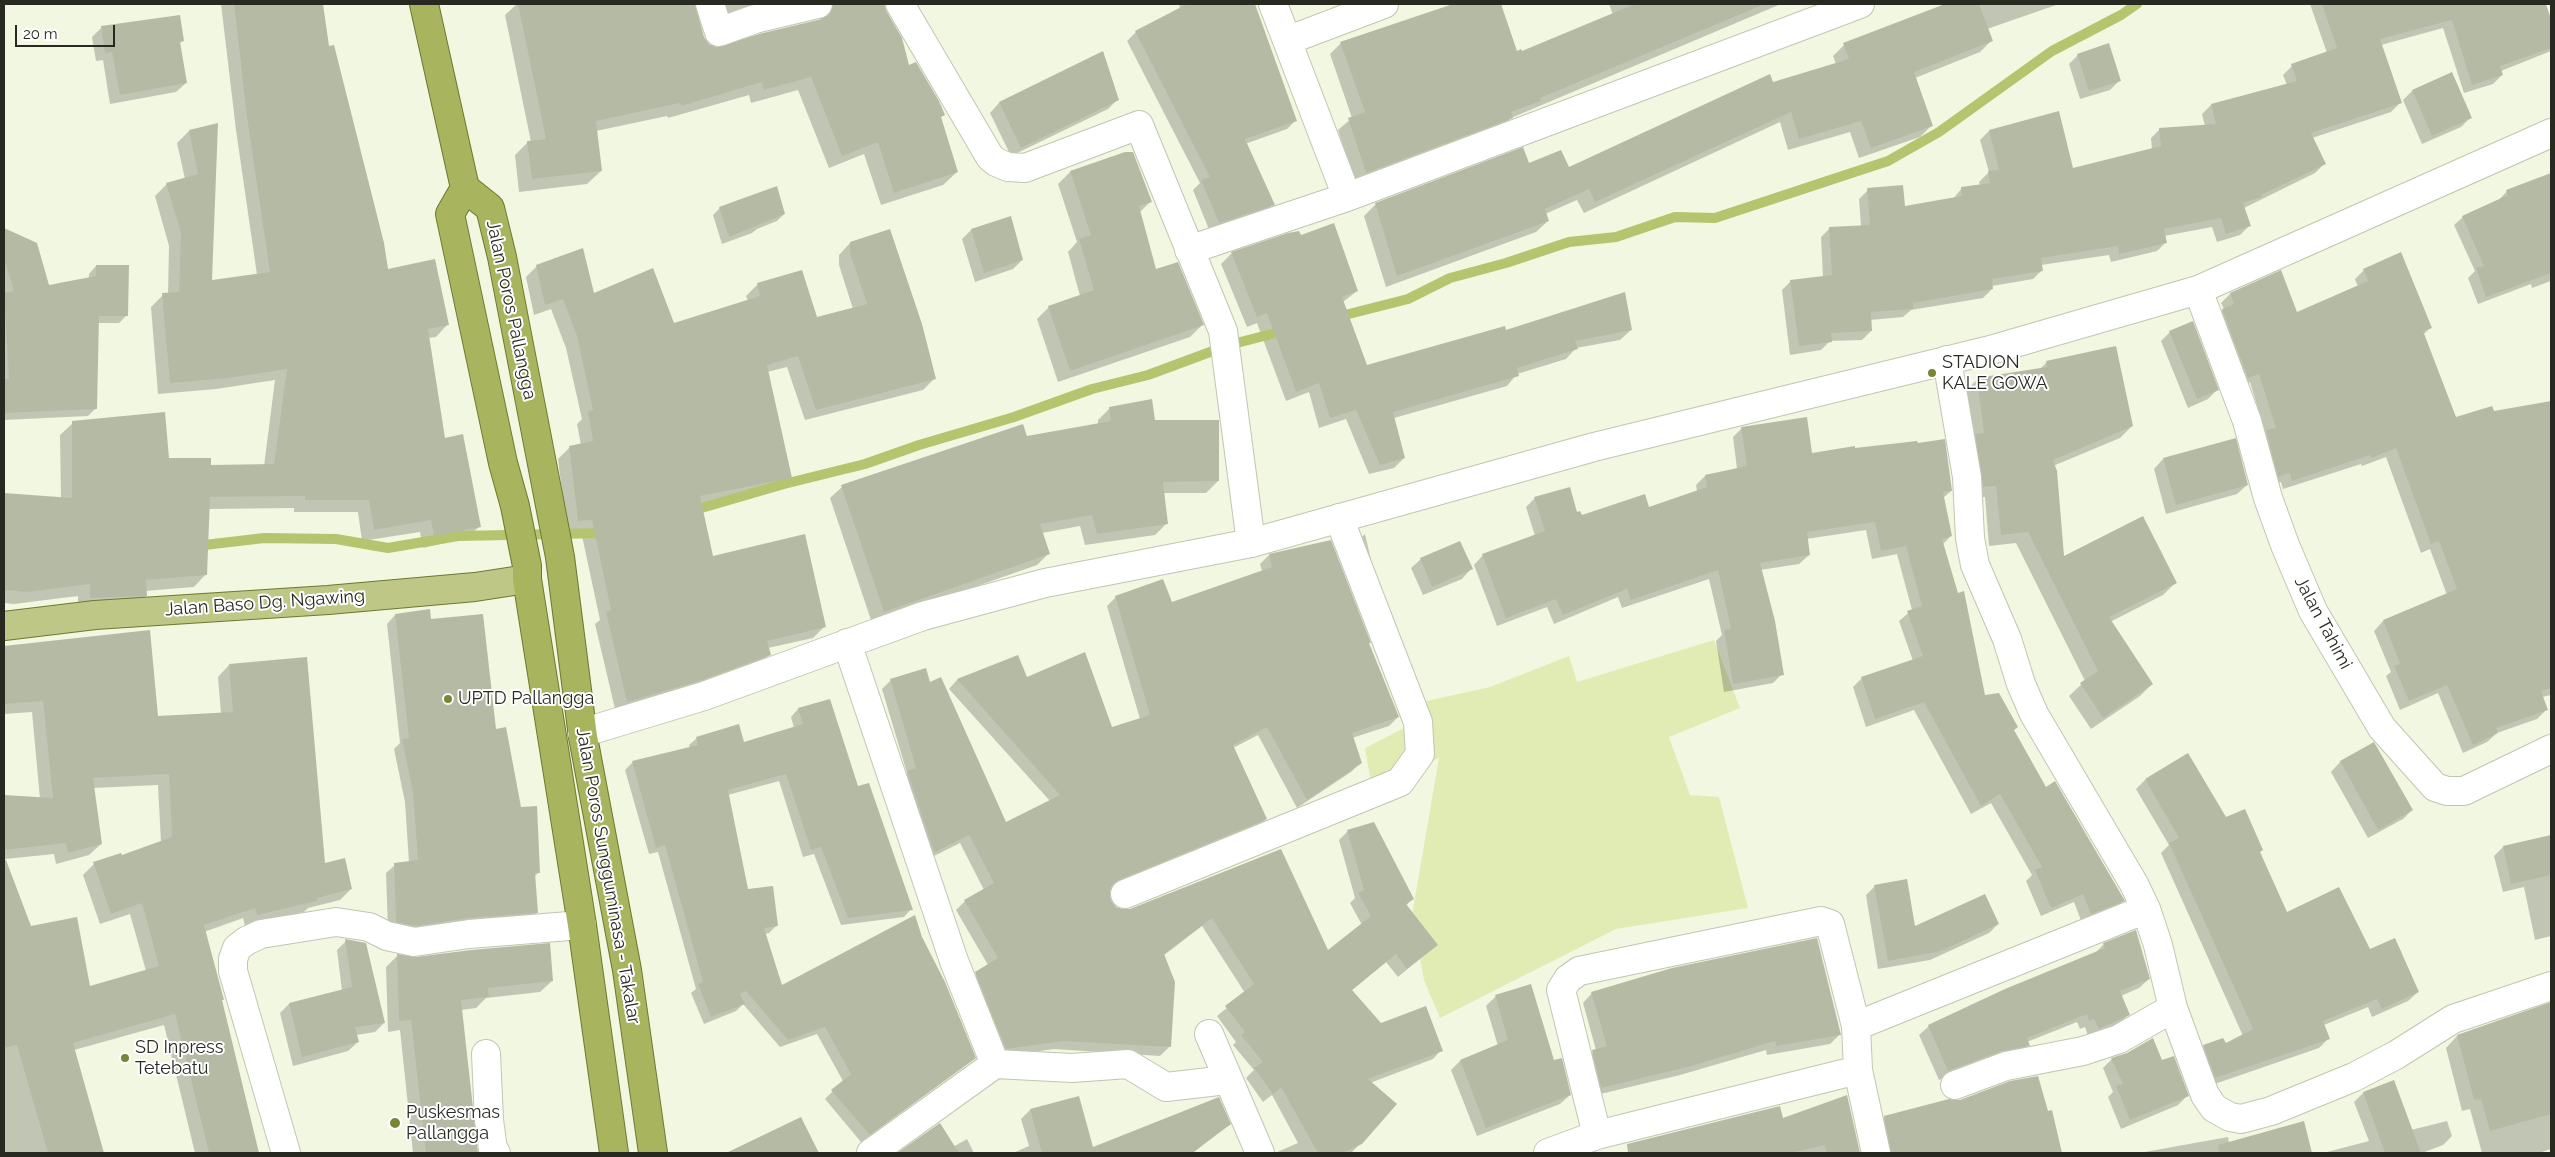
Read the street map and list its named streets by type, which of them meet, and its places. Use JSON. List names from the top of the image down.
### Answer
{
  "streets": {
    "highway": ["Jalan Poros Pallangga", "Jalan Poros Sungguminasa - Takalar"],
    "main road": ["Jalan Baso Dg. Ngawing"],
    "street": ["Jalan Tahimi"]
  },
  "crossings": [
    ["Jalan Poros Pallangga", "Jalan Poros Sungguminasa - Takalar"],
    ["Jalan Baso Dg. Ngawing", "Jalan Poros Sungguminasa - Takalar"]
  ],
  "places": [
    "STADION KALE GOWA",
    "UPTD Pallangga",
    "SD Inpress Tetebatu",
    "Puskesmas Pallangga"
  ],
  "scale_bar": "20 m"
}
